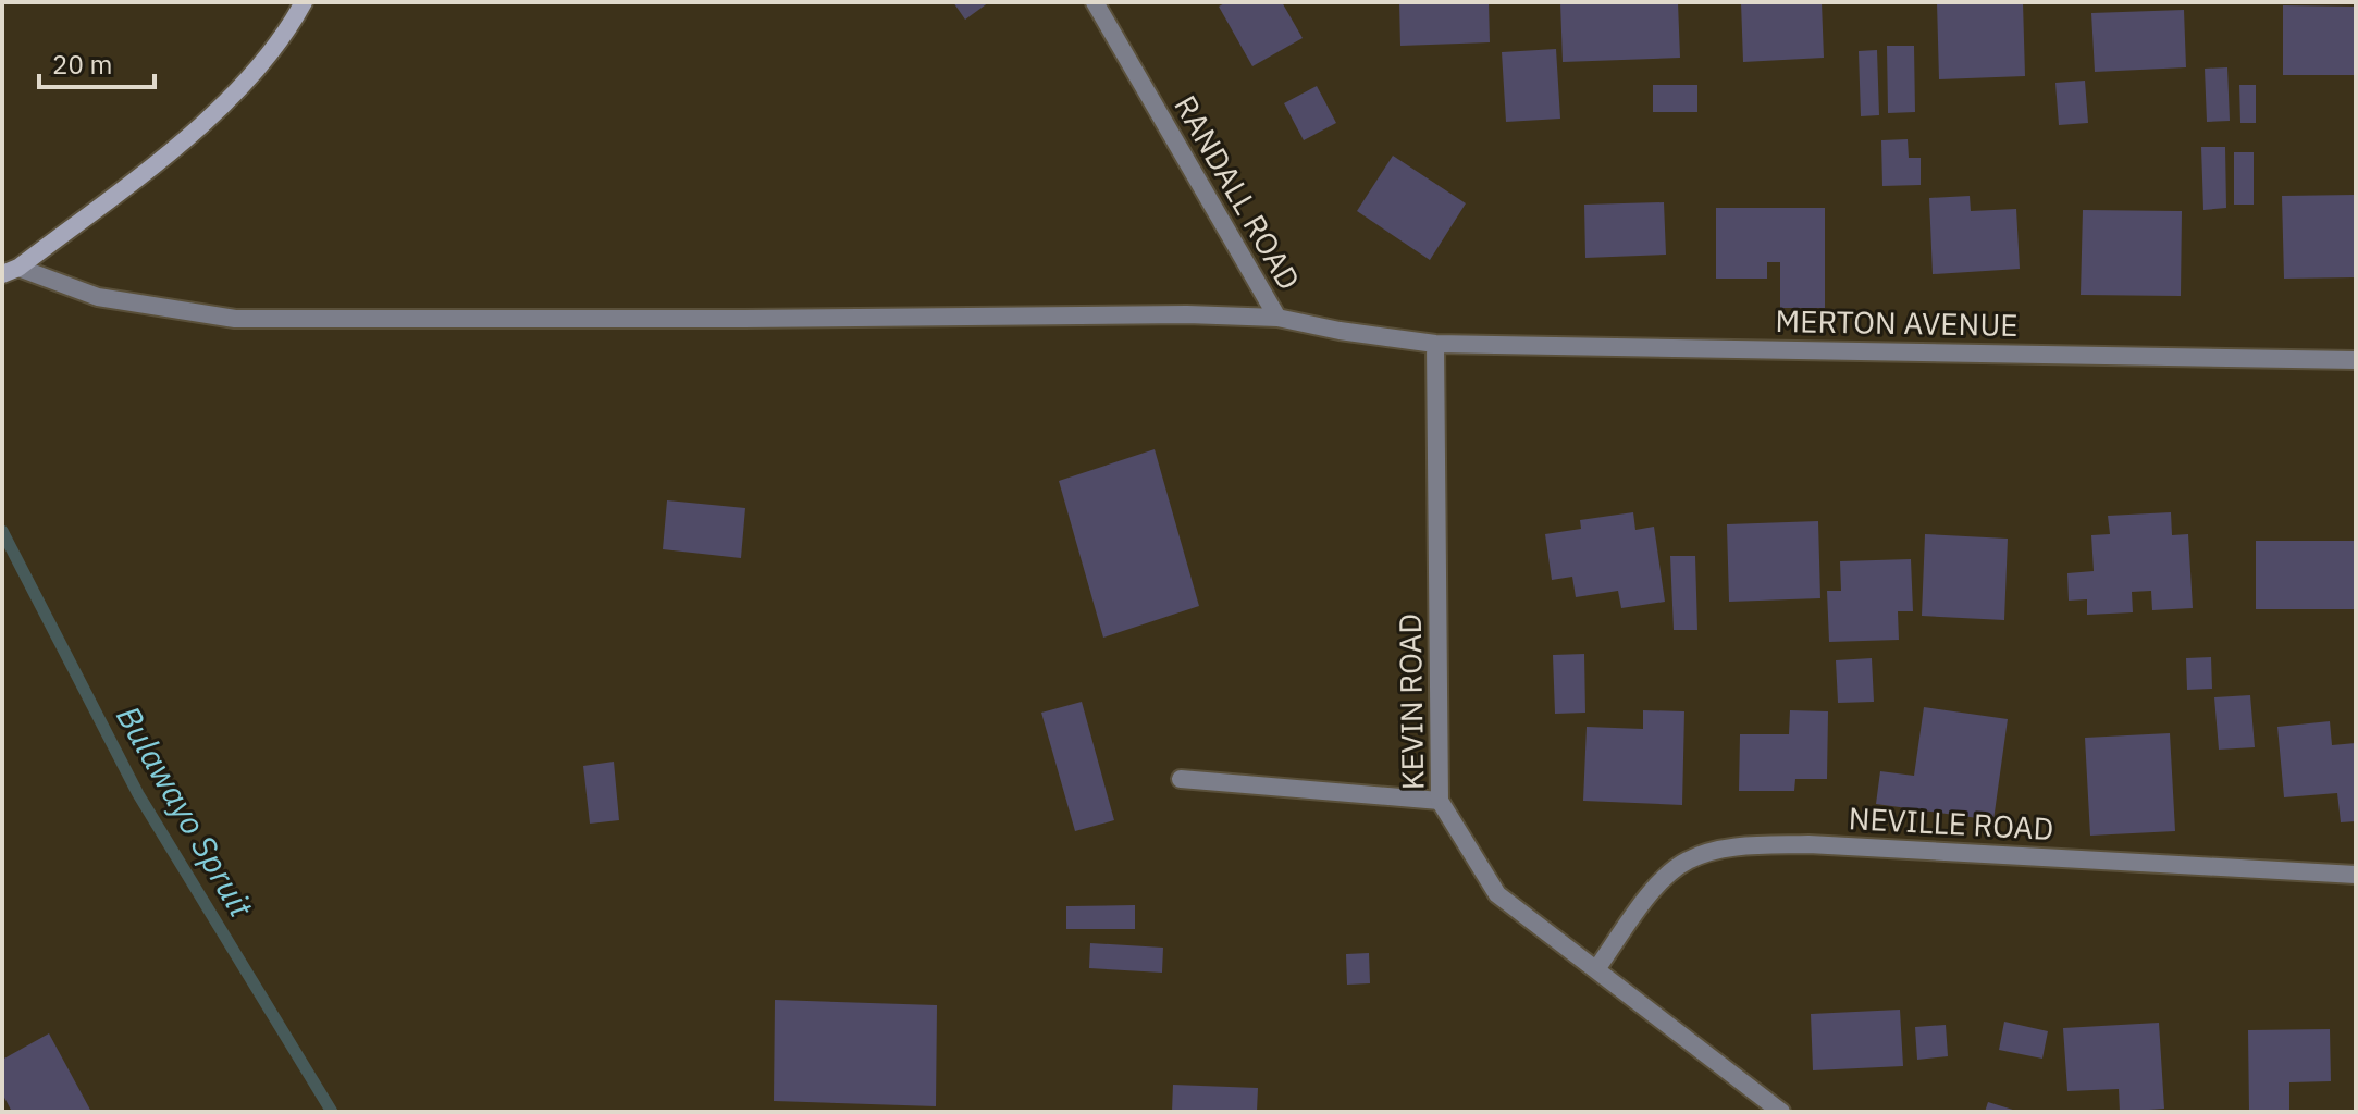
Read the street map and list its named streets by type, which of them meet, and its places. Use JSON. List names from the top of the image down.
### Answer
{
  "streets": {
    "street": [
      "RANDALL ROAD",
      "MERTON AVENUE",
      "KEVIN ROAD",
      "NEVILLE ROAD"
    ]
  },
  "crossings": [
    ["RANDALL ROAD", "MERTON AVENUE"],
    ["RANDALL ROAD", "KEVIN ROAD"],
    ["MERTON AVENUE", "KEVIN ROAD"],
    ["KEVIN ROAD", "NEVILLE ROAD"]
  ],
  "water": ["Bulawayo Spruit"],
  "scale_bar": "20 m"
}
